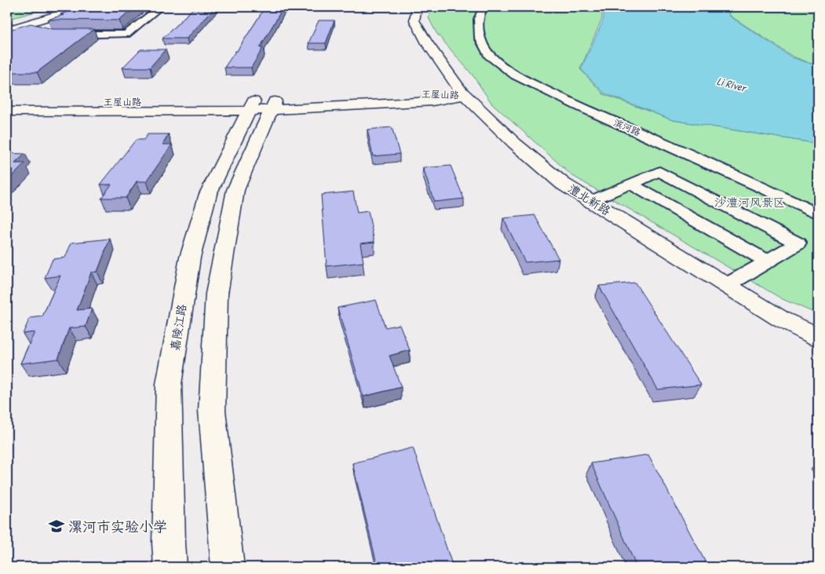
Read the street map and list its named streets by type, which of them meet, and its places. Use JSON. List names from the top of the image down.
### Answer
{
  "streets": {
    "street": [
      "王屋山路",
      "滨河路",
      "澧北新路",
      "嘉陵江路"
    ]
  },
  "crossings": [
    ["王屋山路", "澧北新路"],
    ["王屋山路", "嘉陵江路"]
  ],
  "water": ["Li River"],
  "parks": ["沙澧河风景区"],
  "places": {
    "school or university": ["漯河市实验小学"]
  }
}
